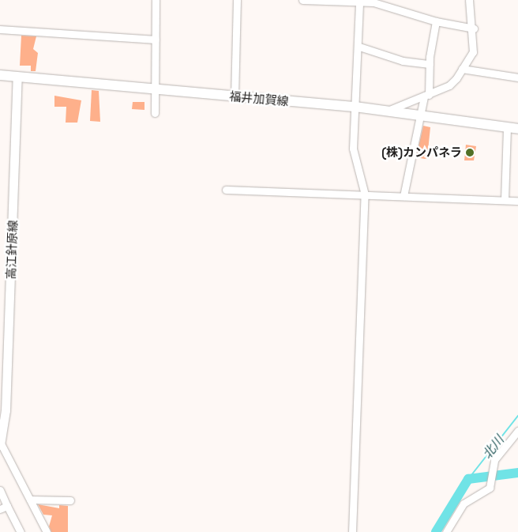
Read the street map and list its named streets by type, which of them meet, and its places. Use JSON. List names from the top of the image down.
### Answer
{
  "streets": {
    "main road": ["福井加賀線", "高江針原線"]
  },
  "crossings": [
    ["福井加賀線", "高江針原線"]
  ],
  "water": ["北川"],
  "places": ["(株)カンパネラ"]
}
